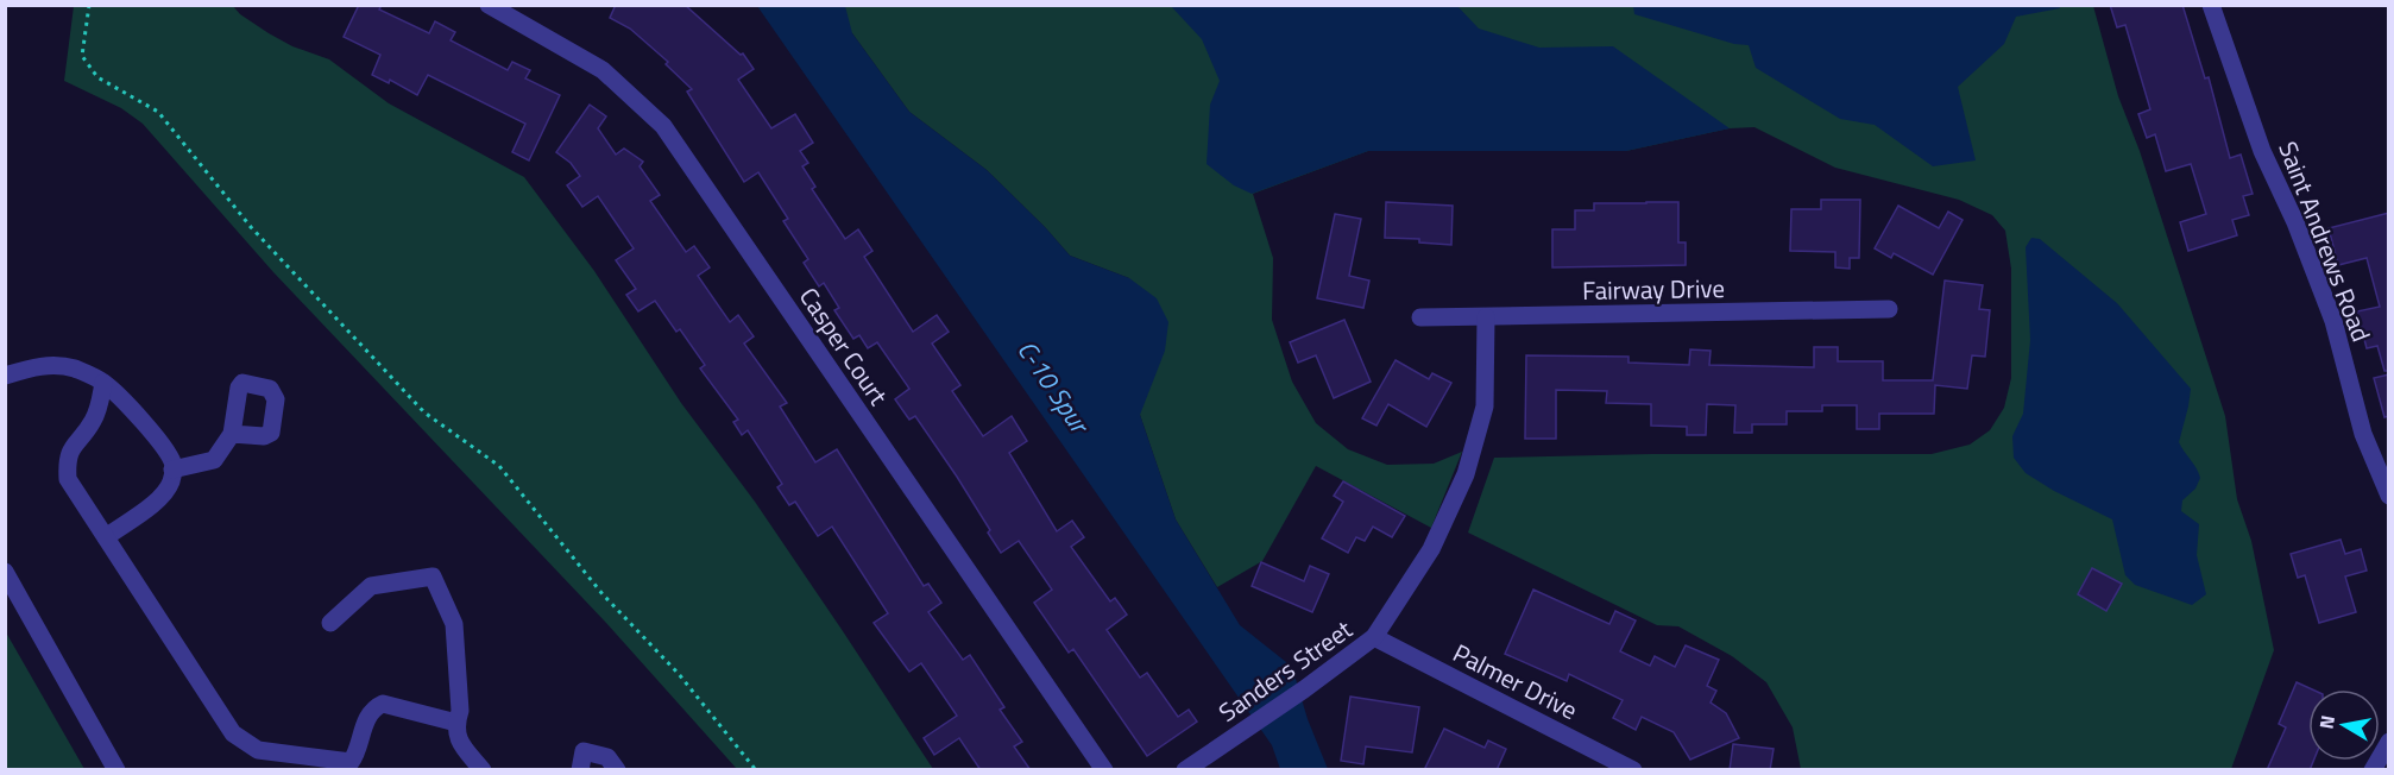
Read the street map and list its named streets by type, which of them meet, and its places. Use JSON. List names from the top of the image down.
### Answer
{
  "streets": {
    "street": [
      "Saint Andrews Road",
      "Fairway Drive",
      "Casper Court",
      "Sanders Street",
      "Palmer Drive"
    ]
  },
  "crossings": [
    ["Fairway Drive", "Sanders Street"],
    ["Sanders Street", "Palmer Drive"]
  ],
  "water": ["C-10 Spur"],
  "north": "left"
}
